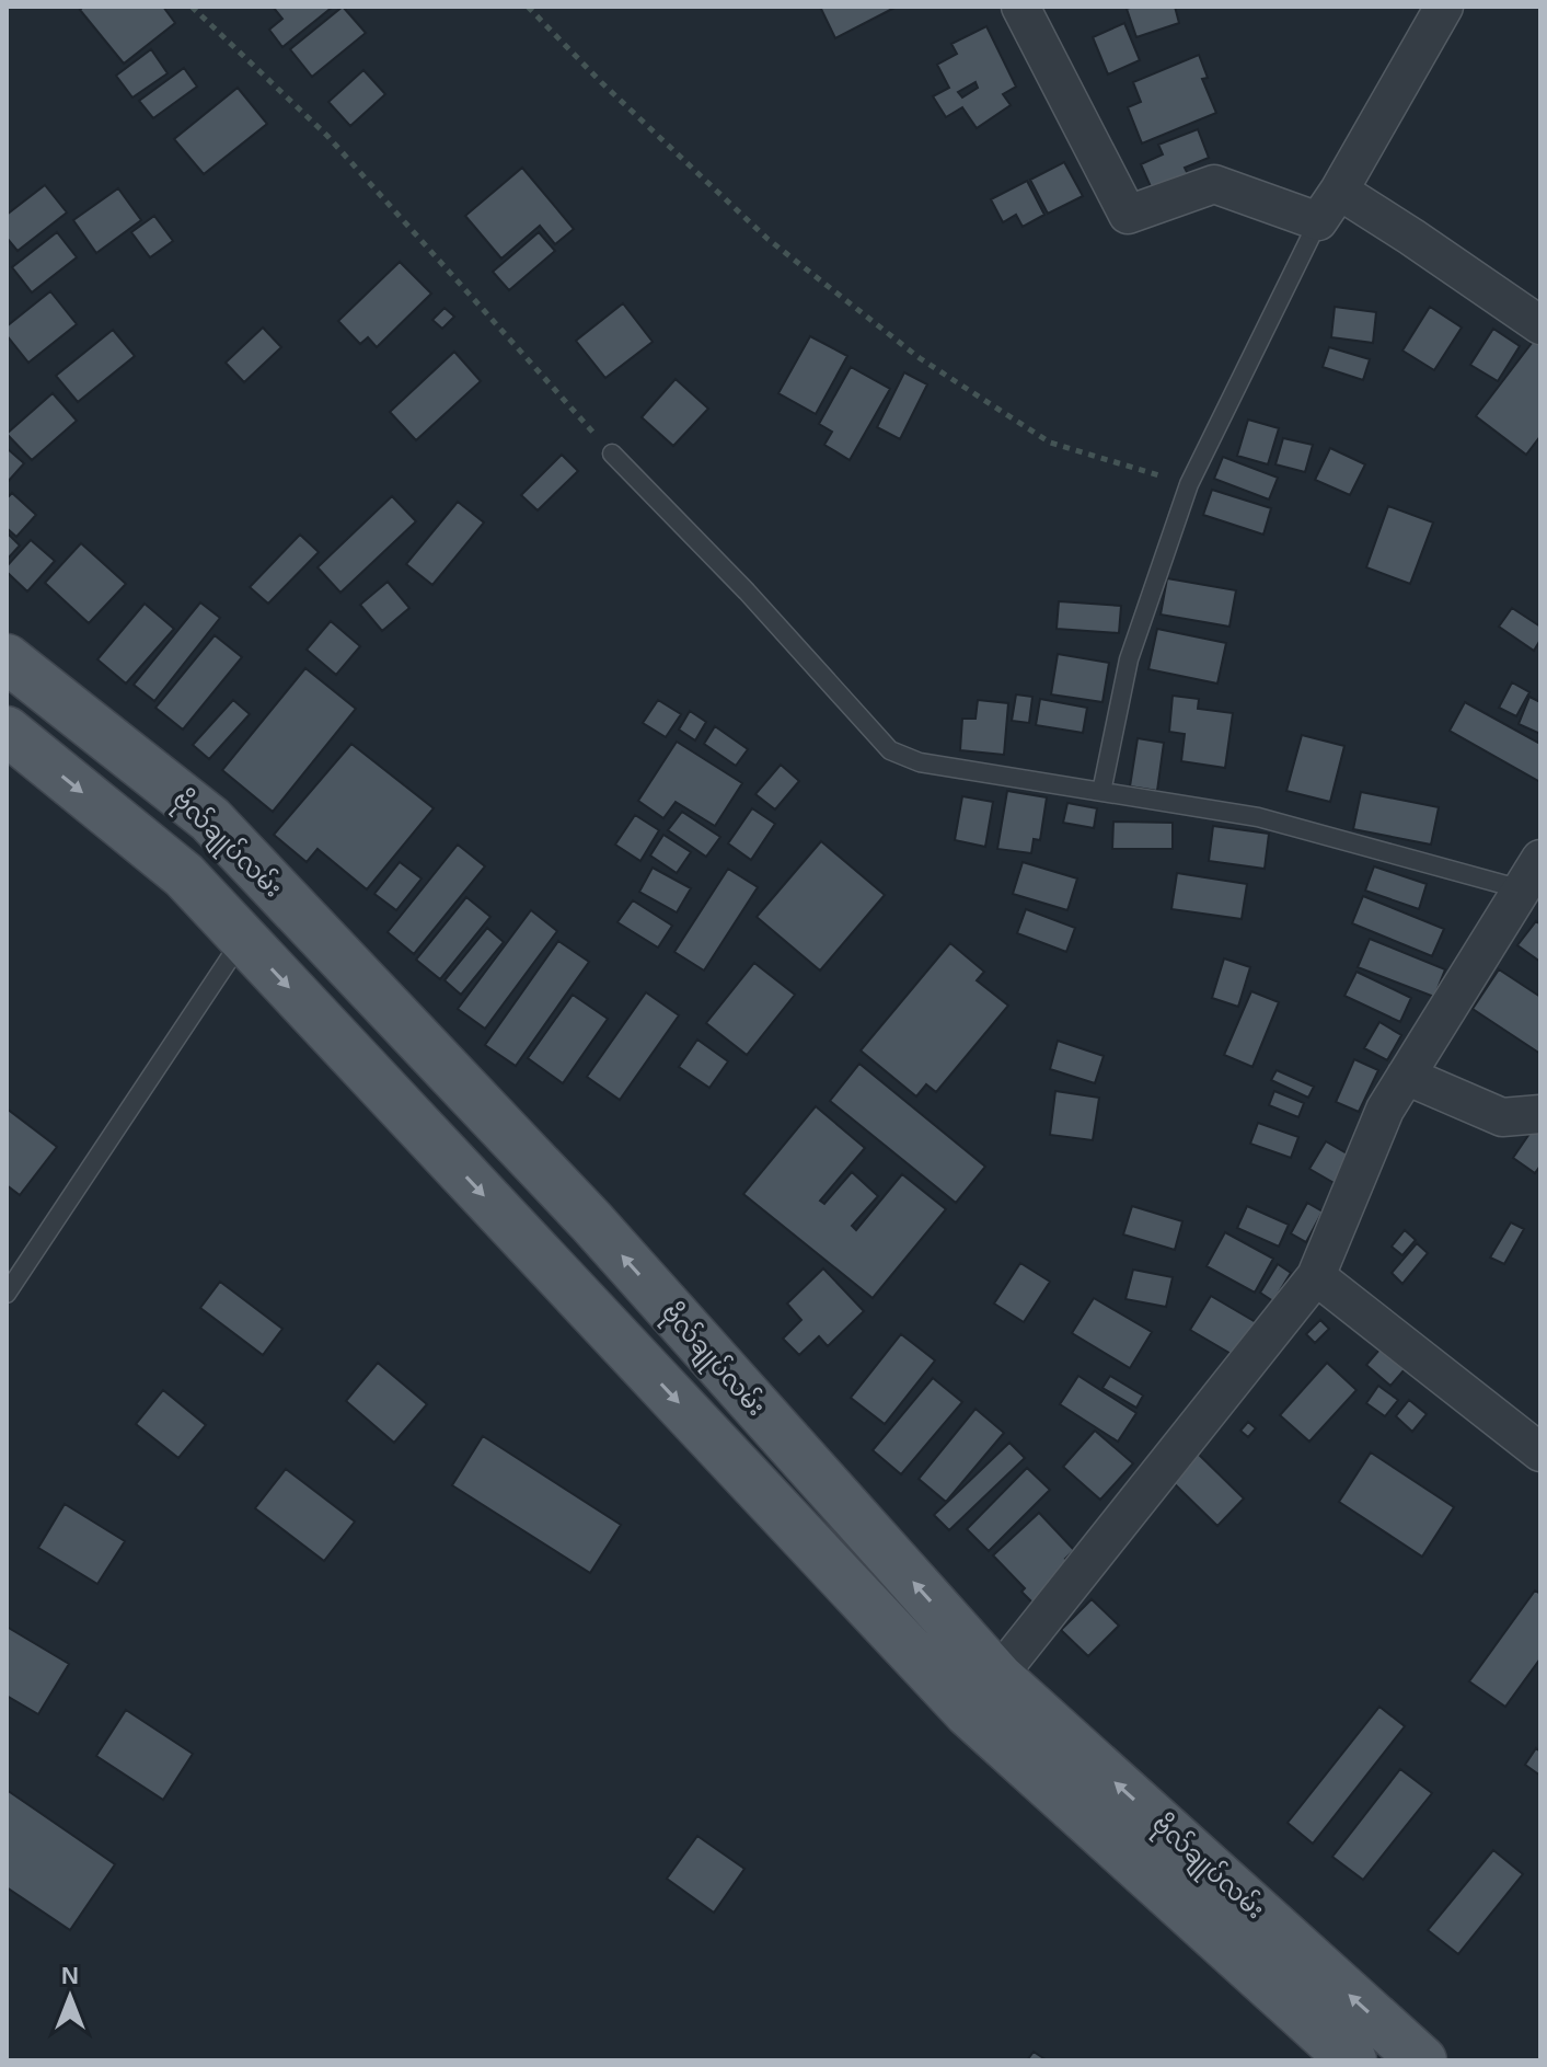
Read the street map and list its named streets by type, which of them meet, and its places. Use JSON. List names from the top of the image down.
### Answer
{
  "streets": {
    "main road": ["ဗိုလ်ချုပ်လမ်း"]
  },
  "north": "top"
}
